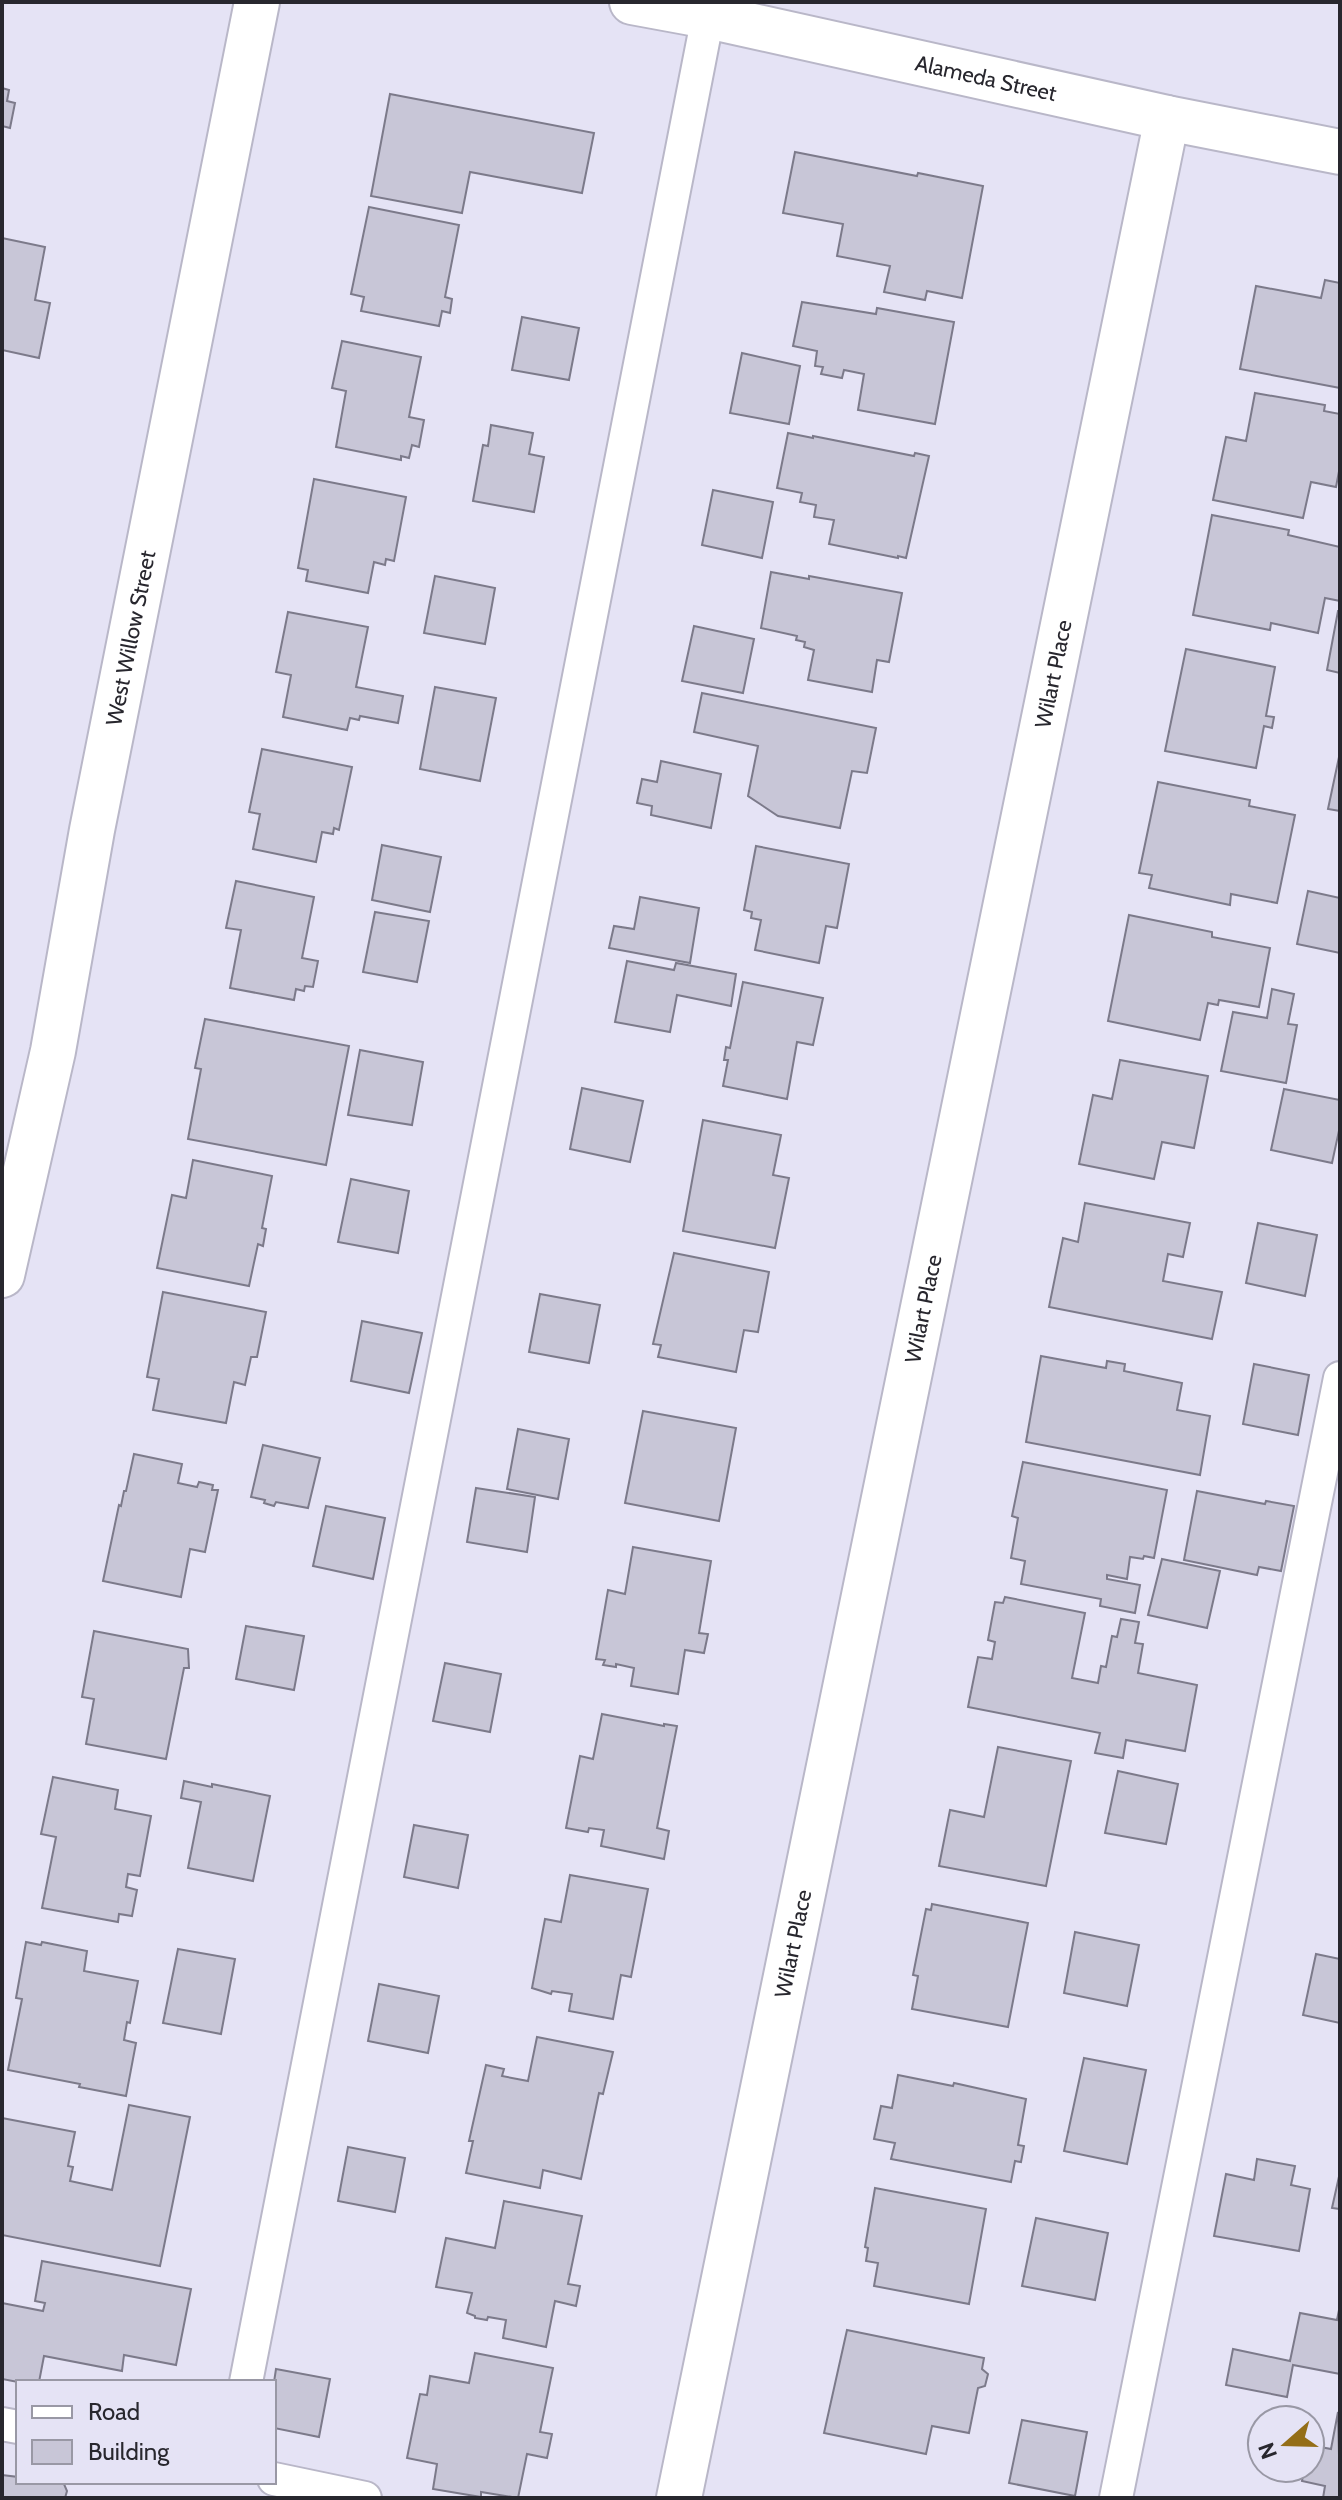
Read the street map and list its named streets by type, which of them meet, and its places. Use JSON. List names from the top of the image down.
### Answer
{
  "streets": {
    "street": ["Alameda Street", "West Willow Street", "Wilart Place"]
  },
  "crossings": [
    ["Alameda Street", "Wilart Place"]
  ],
  "legend": ["Road", "Building"],
  "north": "left"
}
